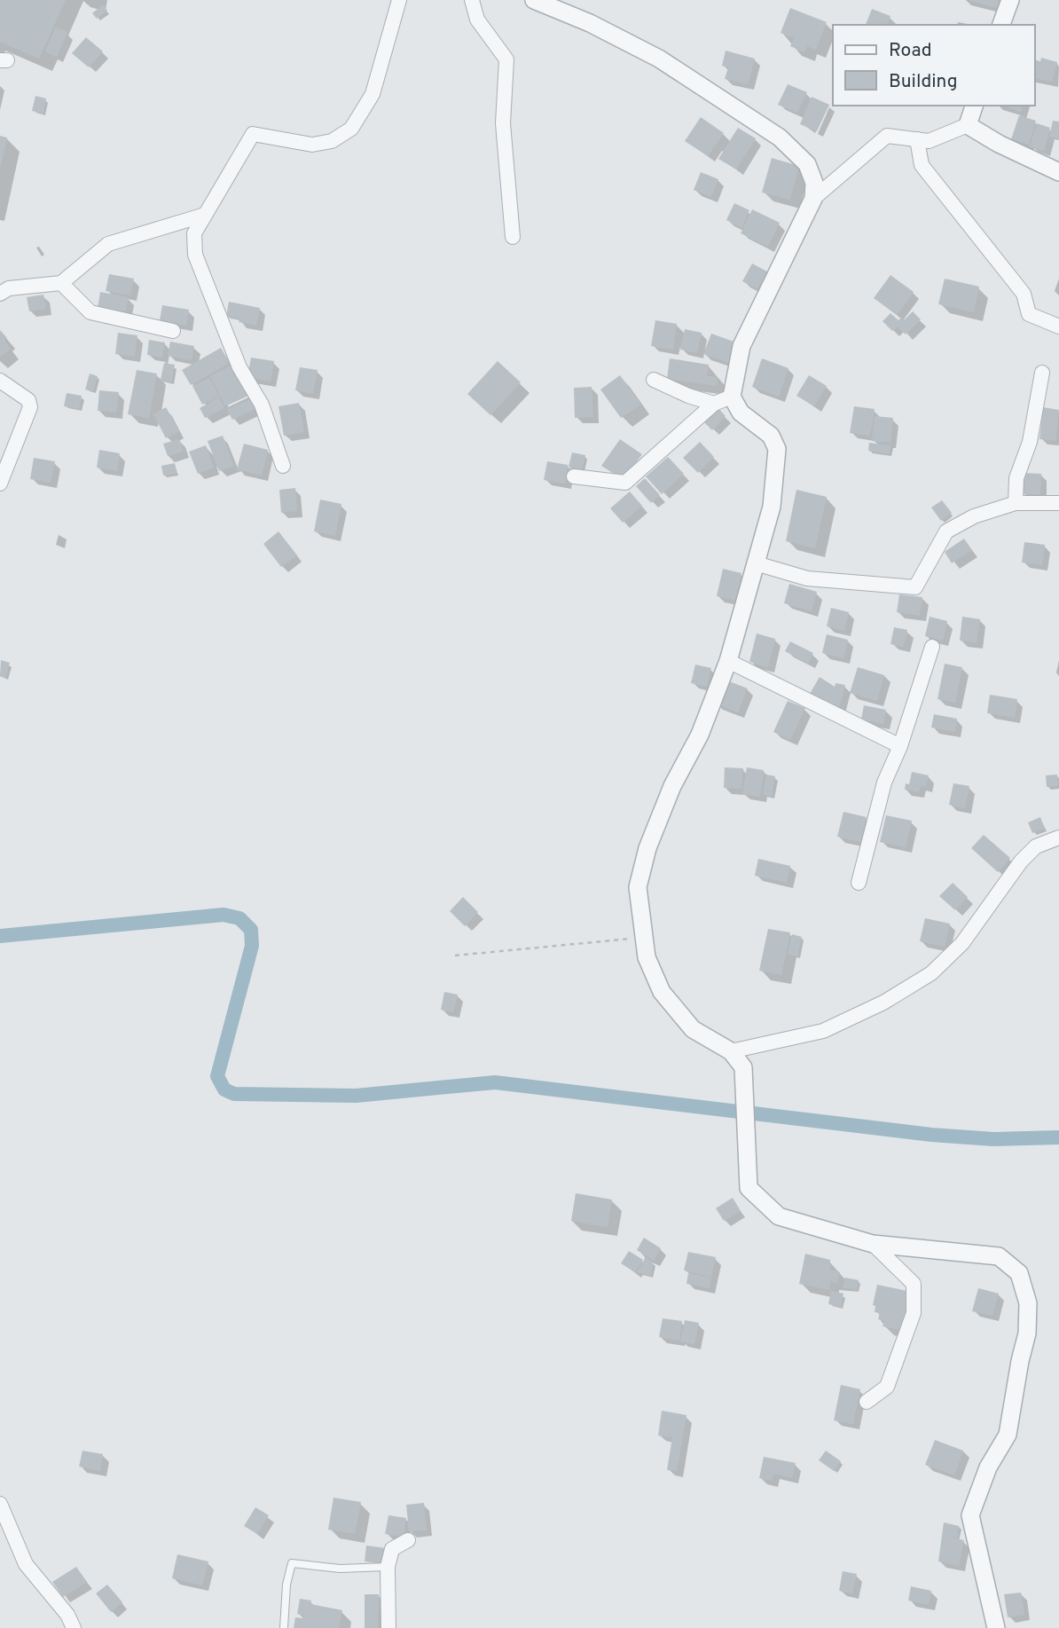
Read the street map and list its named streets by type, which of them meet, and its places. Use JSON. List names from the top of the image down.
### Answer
{
  "legend": ["Road", "Building"]
}
